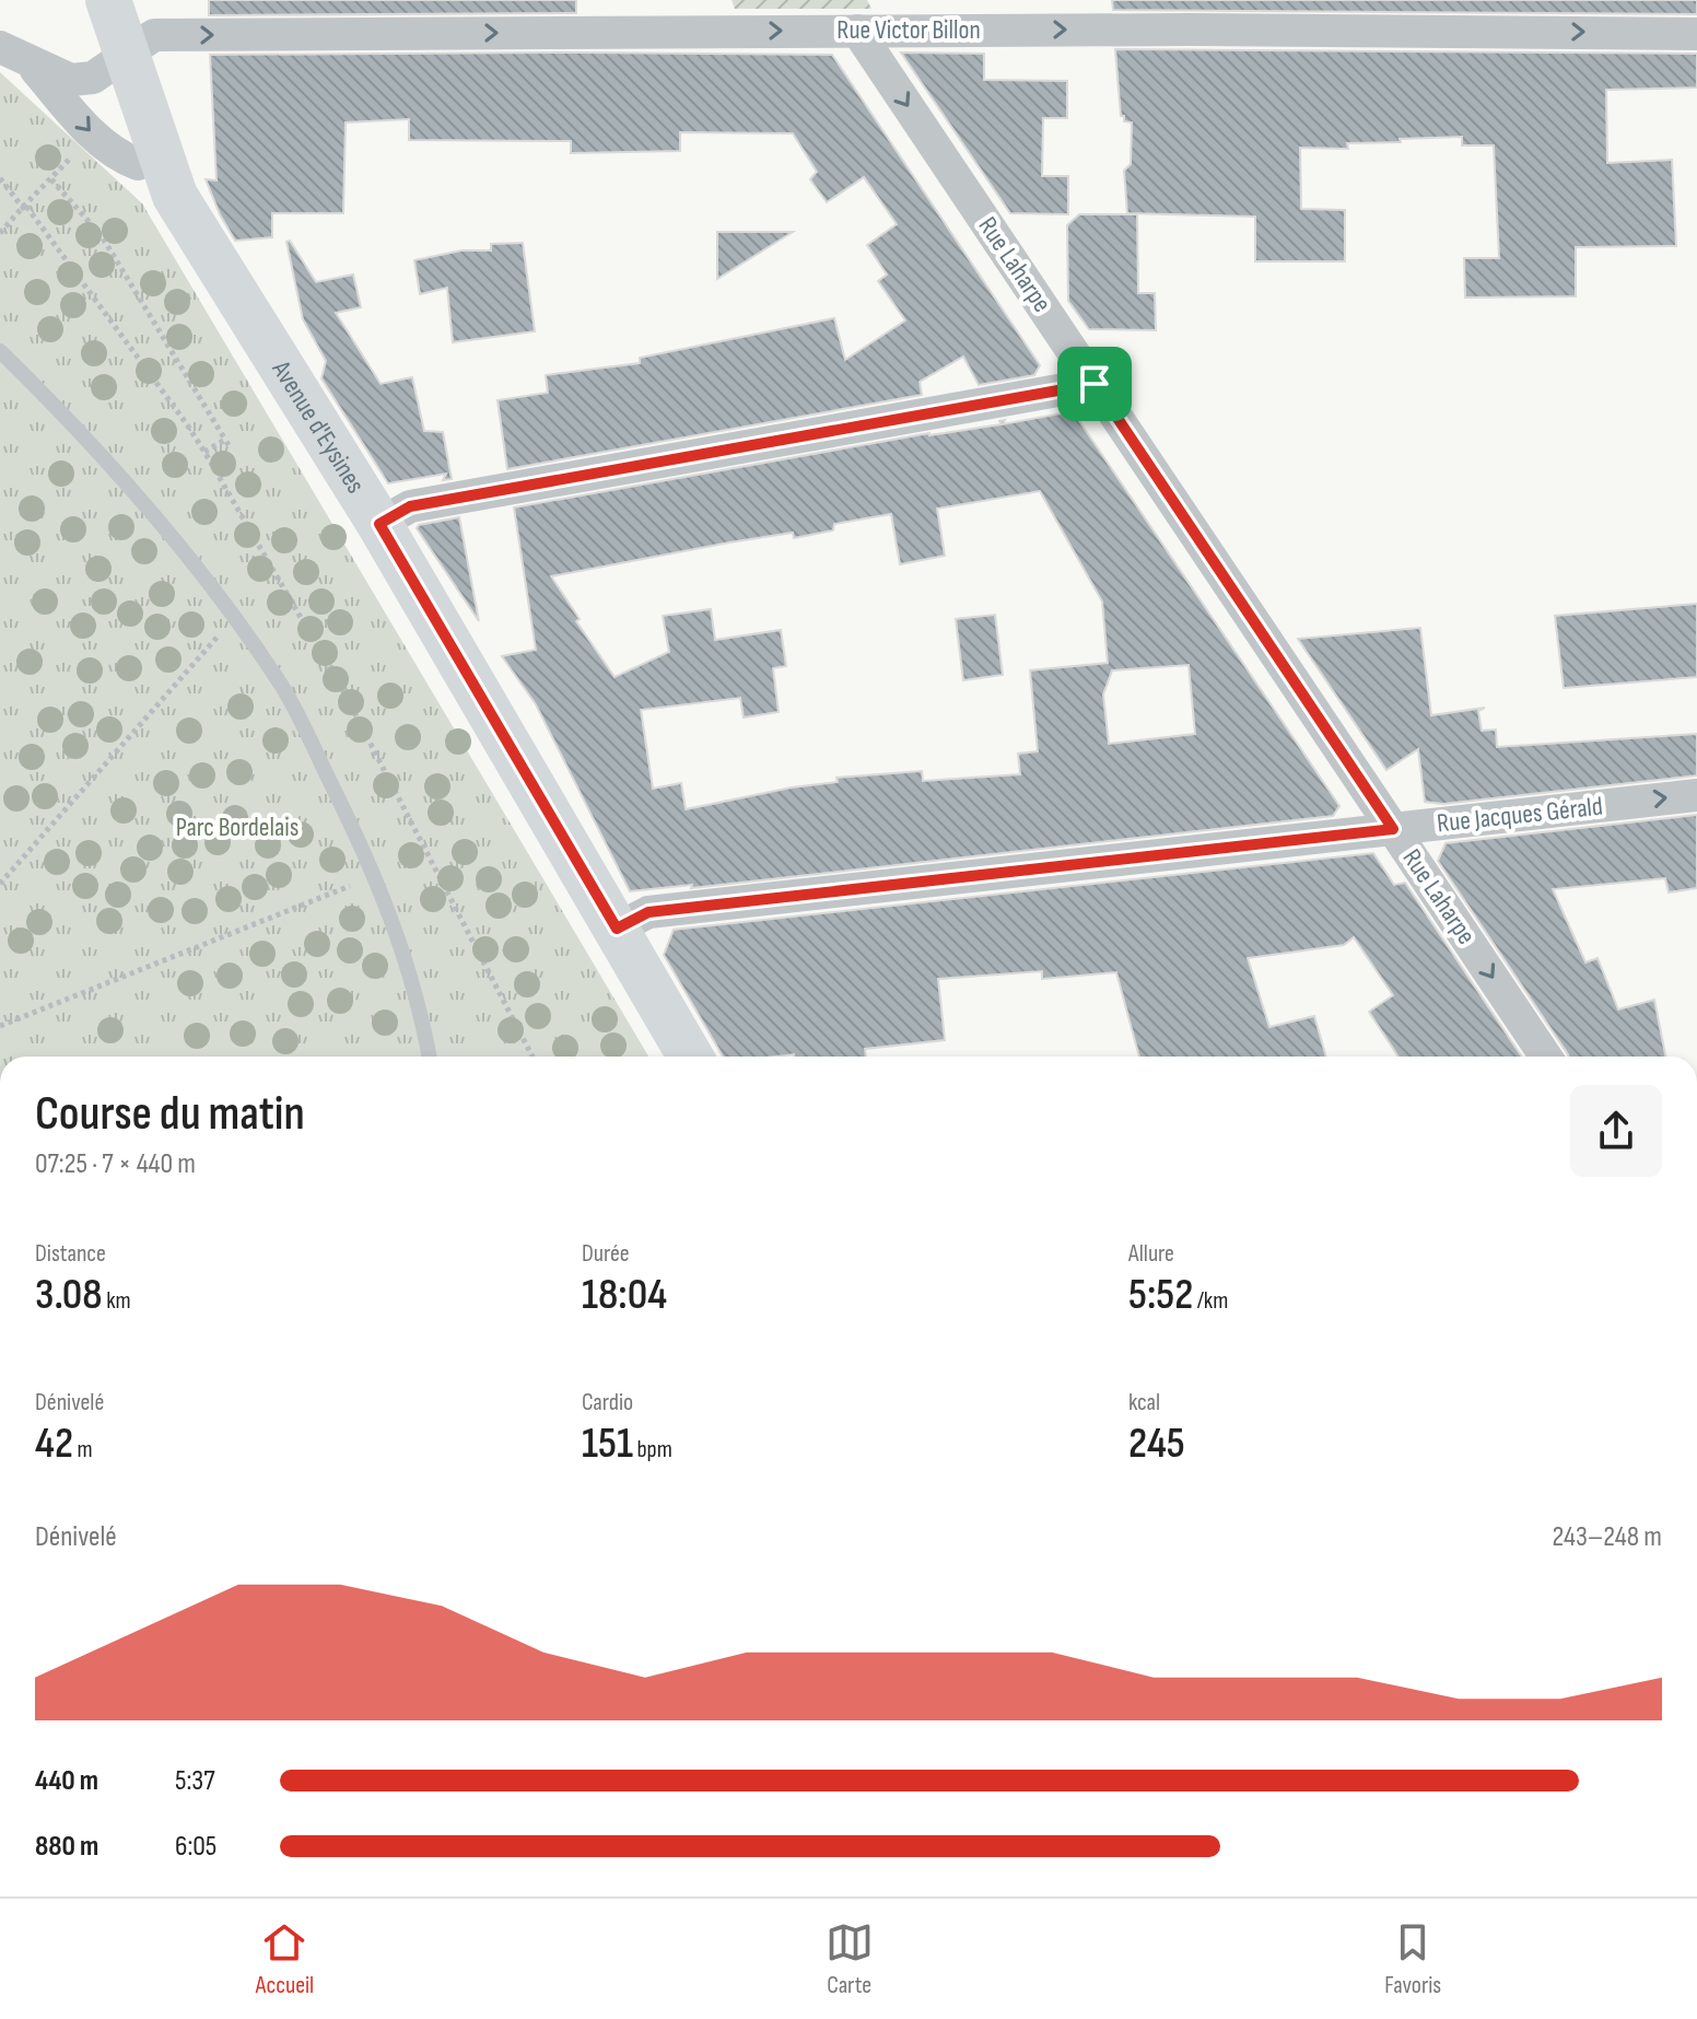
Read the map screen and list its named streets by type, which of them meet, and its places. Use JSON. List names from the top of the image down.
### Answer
{
  "streets": {
    "street": [
      "Rue Victor Billon",
      "Rue Laharpe",
      "Avenue d'Eysines",
      "Rue Jacques Gérald"
    ]
  },
  "crossings": [
    ["Rue Victor Billon", "Rue Laharpe"],
    ["Rue Victor Billon", "Avenue d'Eysines"],
    ["Rue Laharpe", "Rue Jacques Gérald"],
    ["Avenue d'Eysines", "Rue Jacques Gérald"]
  ],
  "one_way": ["Rue Victor Billon", "Rue Laharpe"],
  "parks": ["Parc Bordelais"],
  "page": {
    "heading": ["Course du matin", "07:25 · 7 × 440 m"],
    "stats": [
      ["Distance", "3.08 km"],
      ["Durée", "18:04"],
      ["Allure", "5:52 /km"],
      ["Dénivelé", "42 m"],
      ["Cardio", "151 bpm"],
      ["kcal", "245"]
    ],
    "chart": ["Dénivelé", "243–248 m"],
    "list": [
      {
        "name": "440 m",
        "note": "5:37"
      },
      {
        "name": "880 m",
        "note": "6:05"
      }
    ],
    "tabs": ["Accueil", "Carte", "Favoris"]
  }
}
